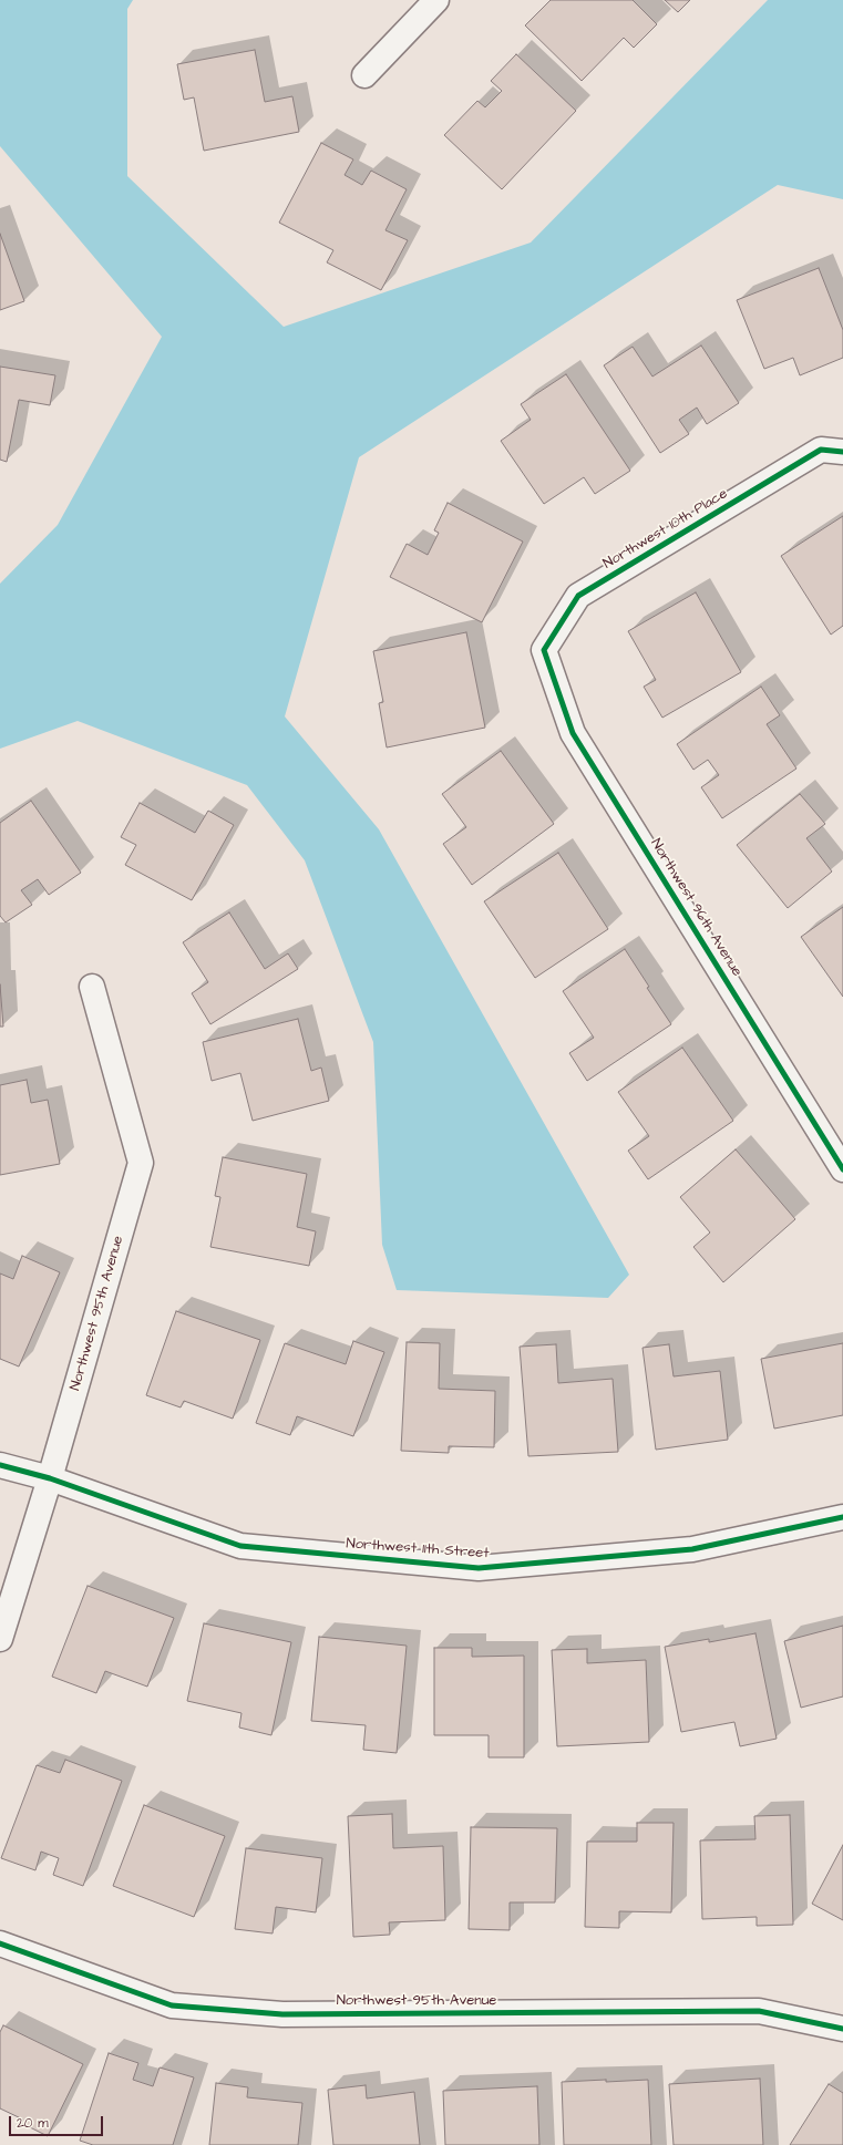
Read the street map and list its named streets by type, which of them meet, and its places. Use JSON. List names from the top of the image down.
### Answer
{
  "streets": {
    "street": [
      "Northwest 10th Place",
      "Northwest 96th Avenue",
      "Northwest 95th Avenue",
      "Northwest 11th Street"
    ]
  },
  "crossings": [
    ["Northwest 10th Place", "Northwest 96th Avenue"],
    ["Northwest 95th Avenue", "Northwest 11th Street"]
  ],
  "scale_bar": "20 m"
}
